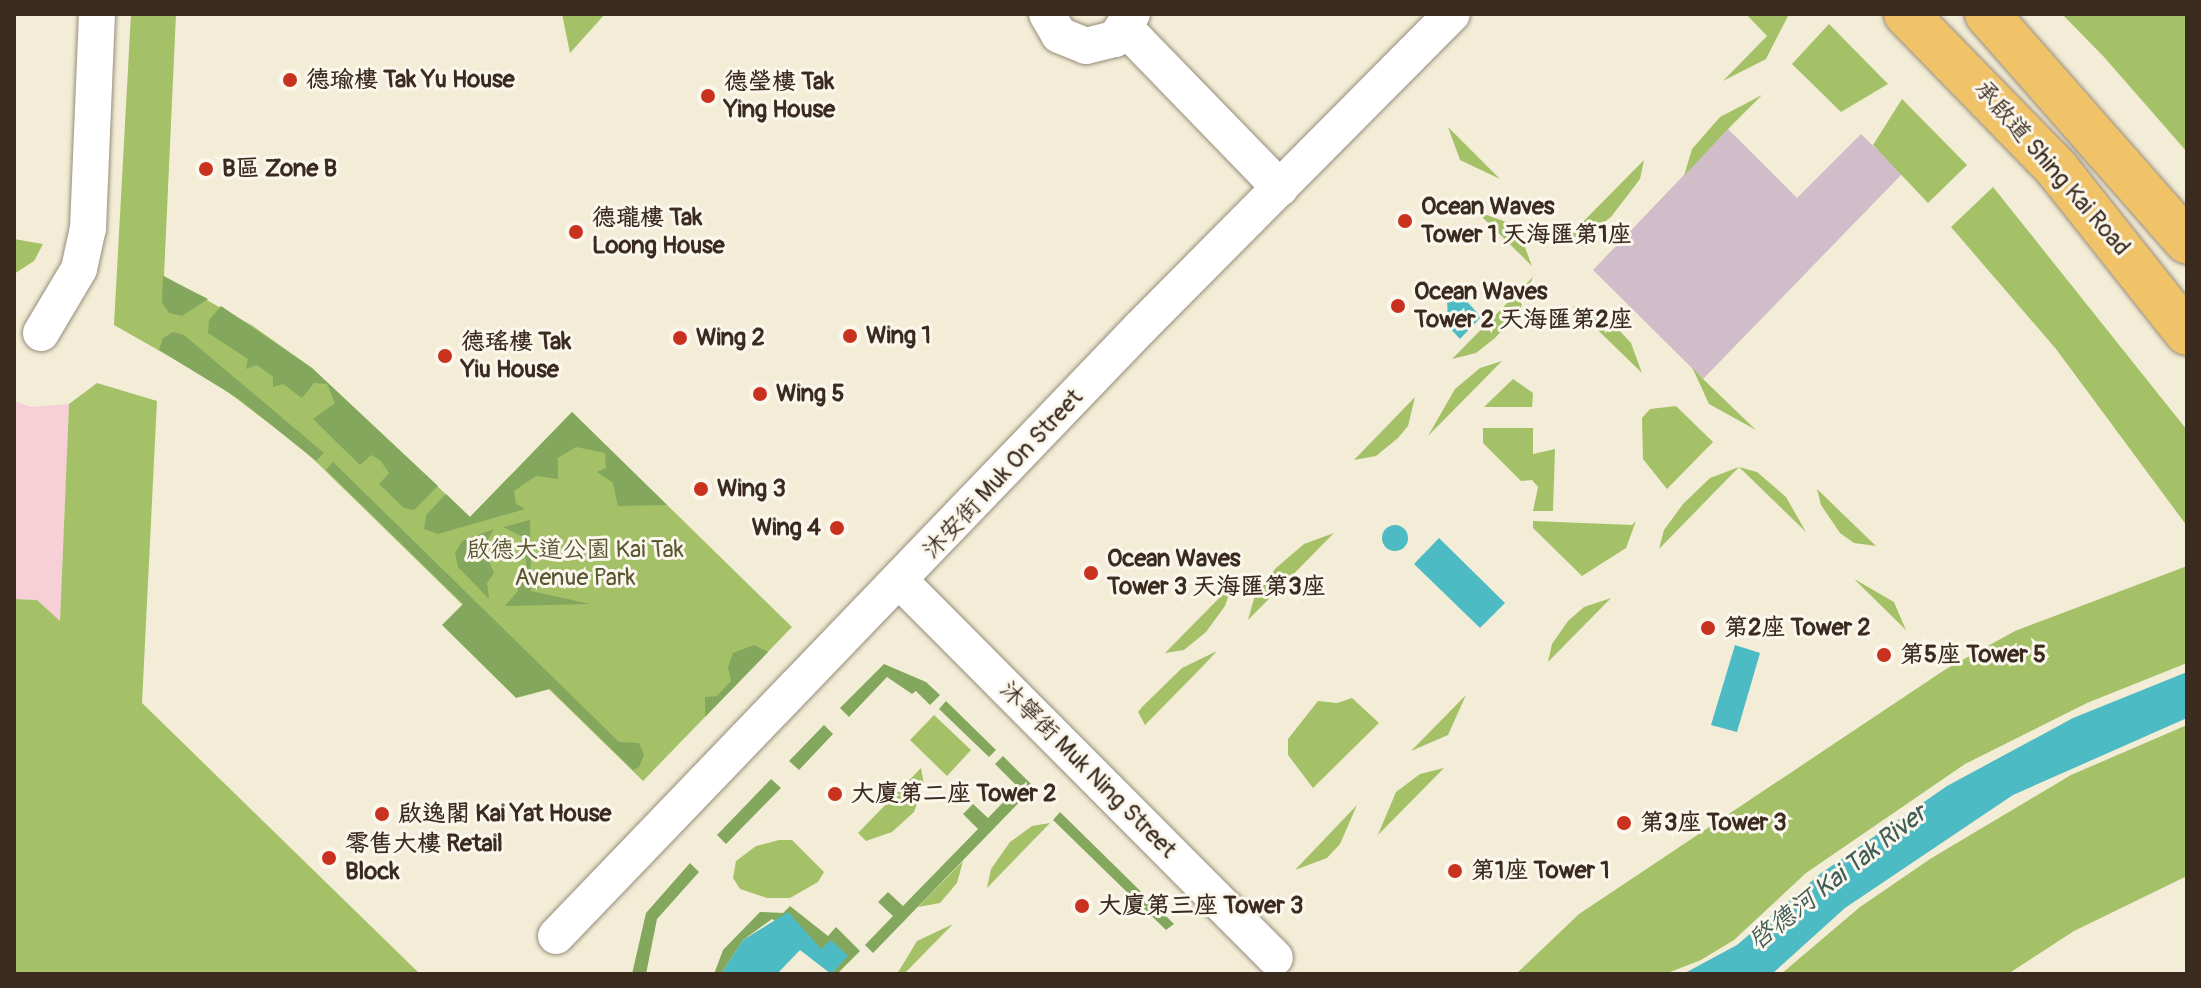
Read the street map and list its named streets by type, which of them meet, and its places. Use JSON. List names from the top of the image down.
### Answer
{
  "streets": {
    "main road": ["承啟道 Shing Kai Road"],
    "street": ["沐安街 Muk On Street", "沐寧街 Muk Ning Street"]
  },
  "crossings": [
    ["沐安街 Muk On Street", "沐寧街 Muk Ning Street"]
  ],
  "water": ["啓德河 Kai Tak River"],
  "parks": ["啟德大道公園 Kai Tak Avenue Park"],
  "places": [
    "德瑜樓 Tak Yu House",
    "德瑩樓 Tak Ying House",
    "B區 Zone B",
    "Ocean Waves Tower 1 天海匯第1座",
    "德瓏樓 Tak Loong House",
    "Ocean Waves Tower 2 天海匯第2座",
    "Wing 1",
    "Wing 2",
    "德瑤樓 Tak Yiu House",
    "Wing 5",
    "Wing 3",
    "Wing 4",
    "Ocean Waves Tower 3 天海匯第3座",
    "第2座 Tower 2",
    "第5座 Tower 5",
    "大廈第二座 Tower 2",
    "啟逸閣 Kai Yat House",
    "第3座 Tower 3",
    "零售大樓 Retail Block",
    "第1座 Tower 1",
    "大廈第三座 Tower 3"
  ]
}
